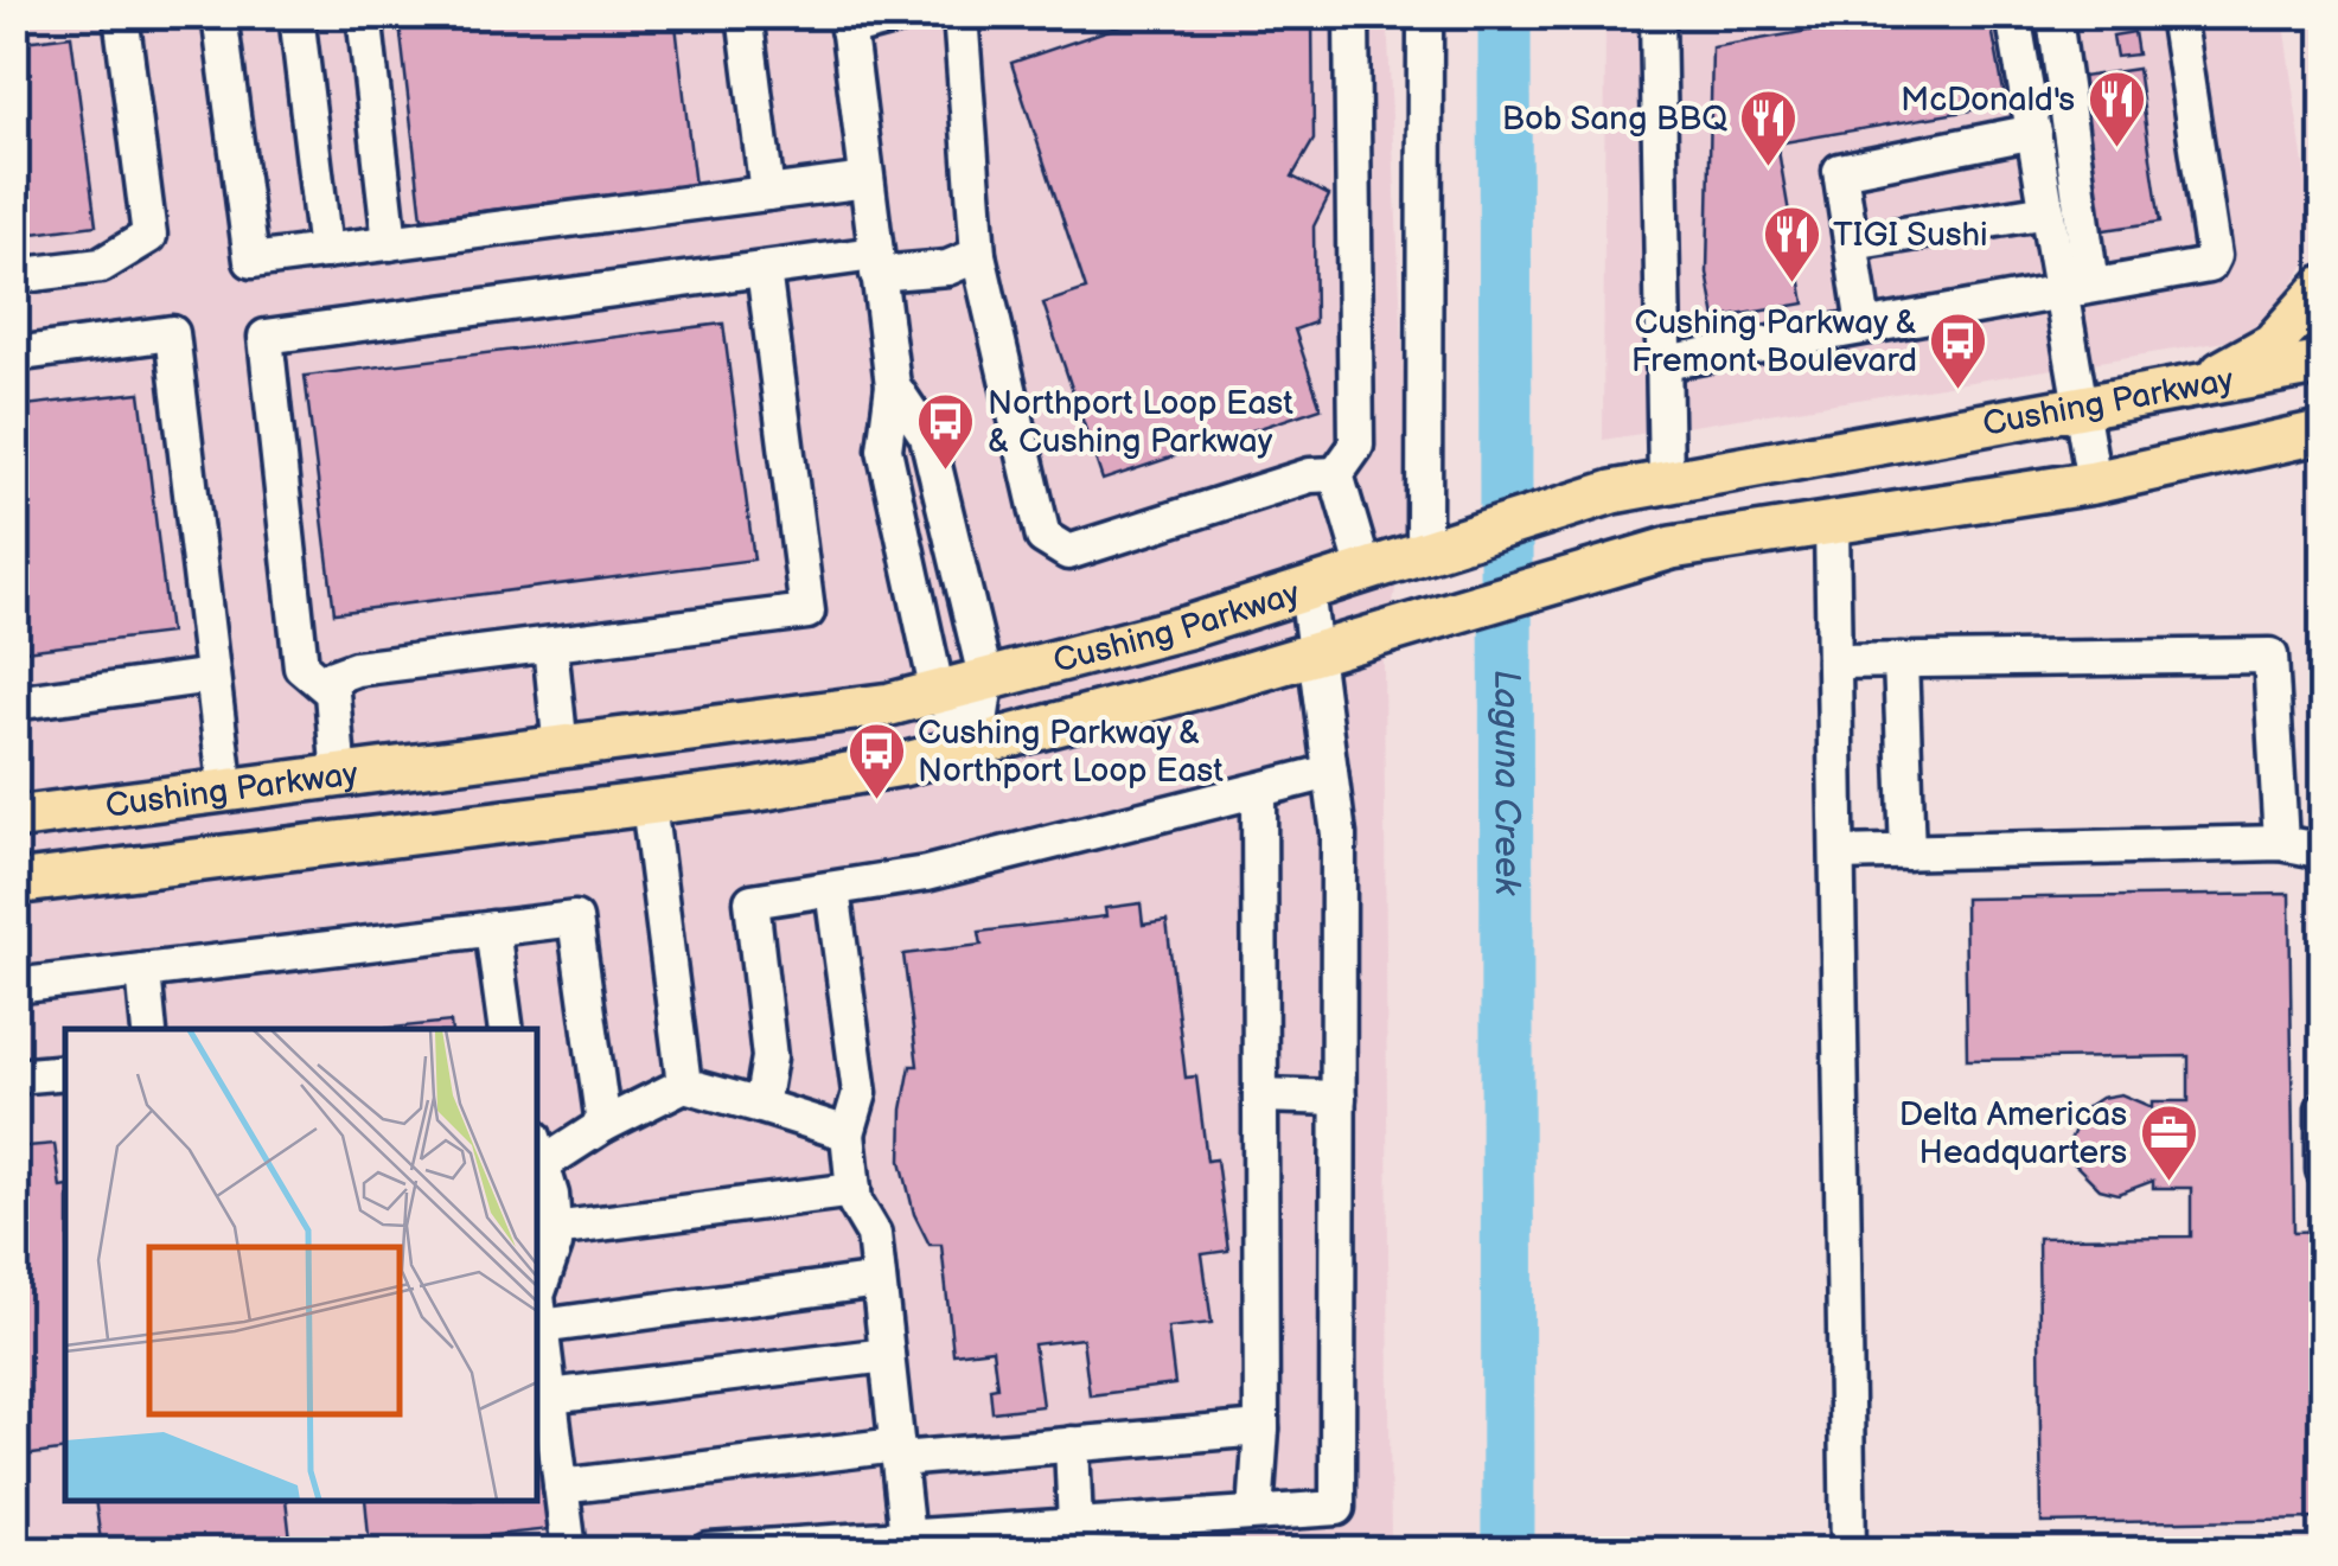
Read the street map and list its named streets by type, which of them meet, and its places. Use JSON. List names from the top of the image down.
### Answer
{
  "streets": {
    "main road": ["Cushing Parkway"]
  },
  "water": ["Laguna Creek"],
  "places": {
    "restaurant": ["McDonald's", "Bob Sang BBQ", "TIGI Sushi"],
    "bus stop": ["Cushing Parkway & Fremont Boulevard", "Northport Loop East & Cushing Parkway", "Cushing Parkway & Northport Loop East"],
    "office": ["Delta Americas Headquarters"]
  }
}
